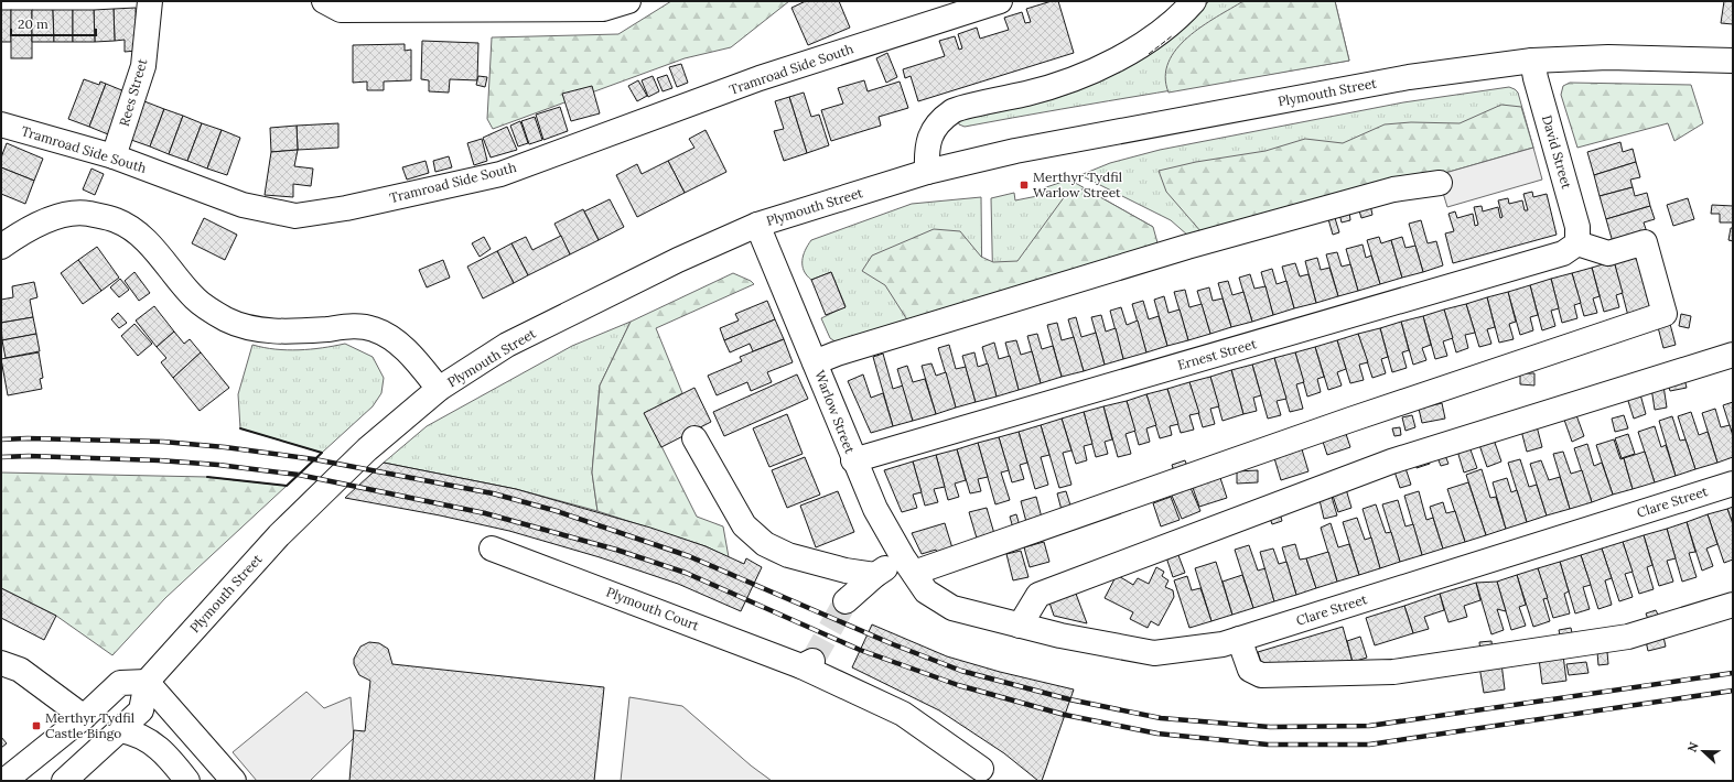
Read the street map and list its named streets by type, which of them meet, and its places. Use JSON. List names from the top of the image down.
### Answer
{
  "streets": {
    "street": [
      "Tramroad Side South",
      "Rees Street",
      "Plymouth Street",
      "David Street",
      "Ernest Street",
      "Warlow Street",
      "Clare Street",
      "Plymouth Court"
    ]
  },
  "crossings": [
    ["Tramroad Side South", "Rees Street"],
    ["Plymouth Street", "David Street"],
    ["Plymouth Street", "Warlow Street"],
    ["David Street", "Ernest Street"],
    ["Ernest Street", "Warlow Street"],
    ["Warlow Street", "Clare Street"]
  ],
  "places": {
    "transit": ["Merthyr Tydfil Warlow Street", "Merthyr Tydfil Castle Bingo"]
  },
  "scale_bar": "20 m",
  "north": "left"
}
